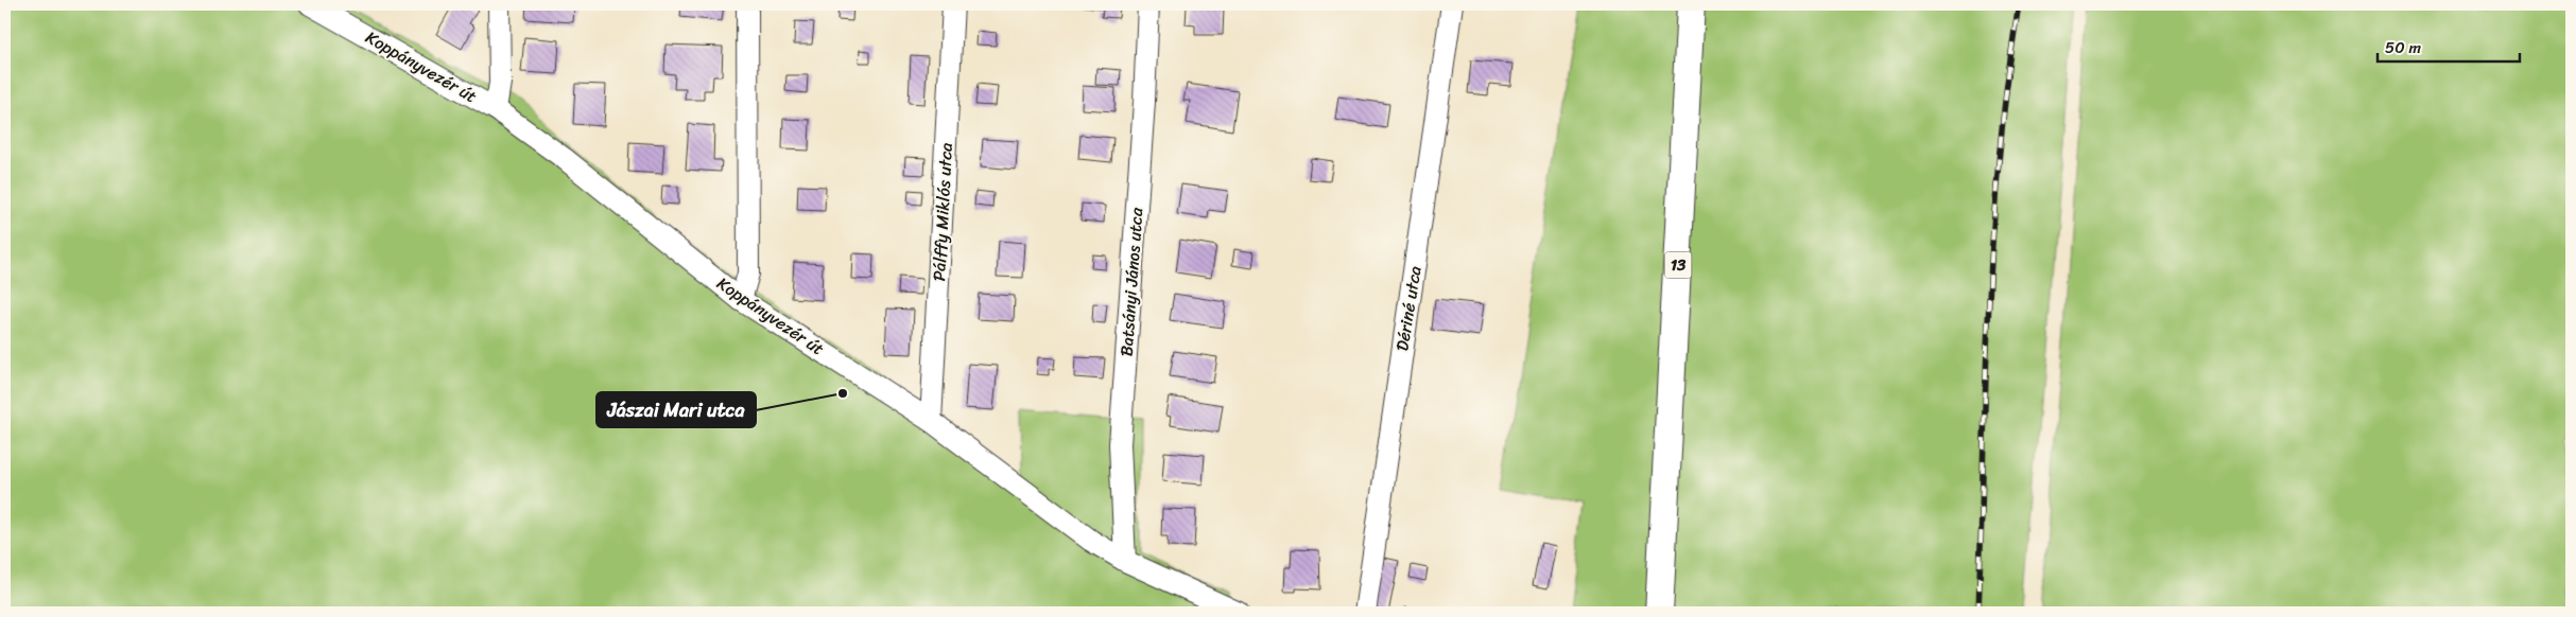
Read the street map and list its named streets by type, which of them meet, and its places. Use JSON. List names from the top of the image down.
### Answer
{
  "streets": {
    "main road": ["13"],
    "street": [
      "Koppányvezér út",
      "Pálffy Miklós utca",
      "Batsányi János utca",
      "Dériné utca"
    ]
  },
  "crossings": [
    ["Koppányvezér út", "Pálffy Miklós utca"],
    ["Koppányvezér út", "Batsányi János utca"]
  ],
  "places": ["Jászai Mari utca"],
  "scale_bar": "50 m"
}
